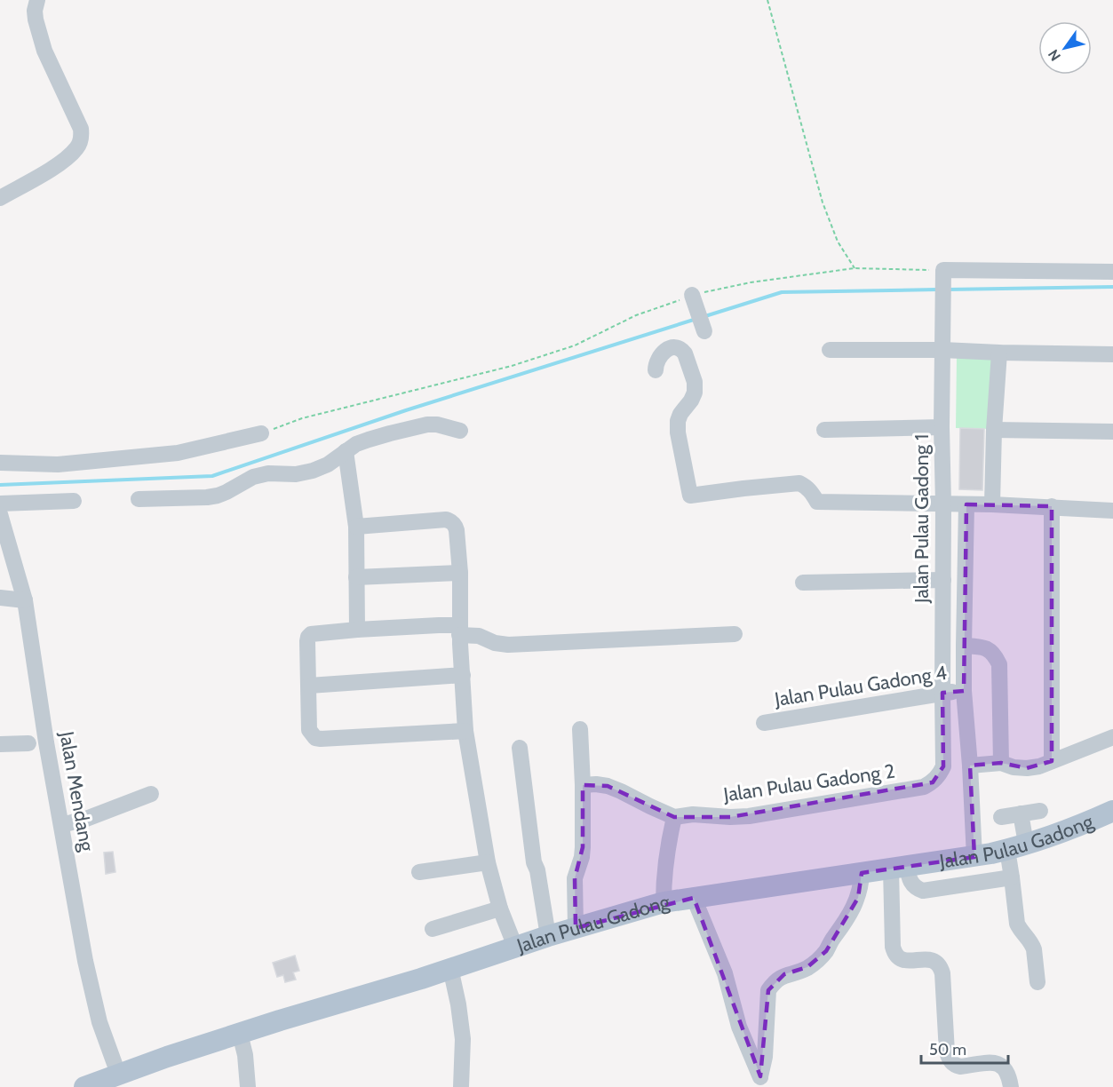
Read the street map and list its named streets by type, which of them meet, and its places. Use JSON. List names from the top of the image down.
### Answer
{
  "streets": {
    "main road": ["Jalan Pulau Gadong"],
    "street": [
      "Jalan Pulau Gadong 1",
      "Jalan Pulau Gadong 4",
      "Jalan Pulau Gadong 2",
      "Jalan Mendang"
    ]
  },
  "crossings": [
    ["Jalan Pulau Gadong 1", "Jalan Pulau Gadong 4"],
    ["Jalan Pulau Gadong 1", "Jalan Pulau Gadong 2"],
    ["Jalan Mendang", "Jalan Pulau Gadong"]
  ],
  "scale_bar": "50 m",
  "north": "bottom left"
}
